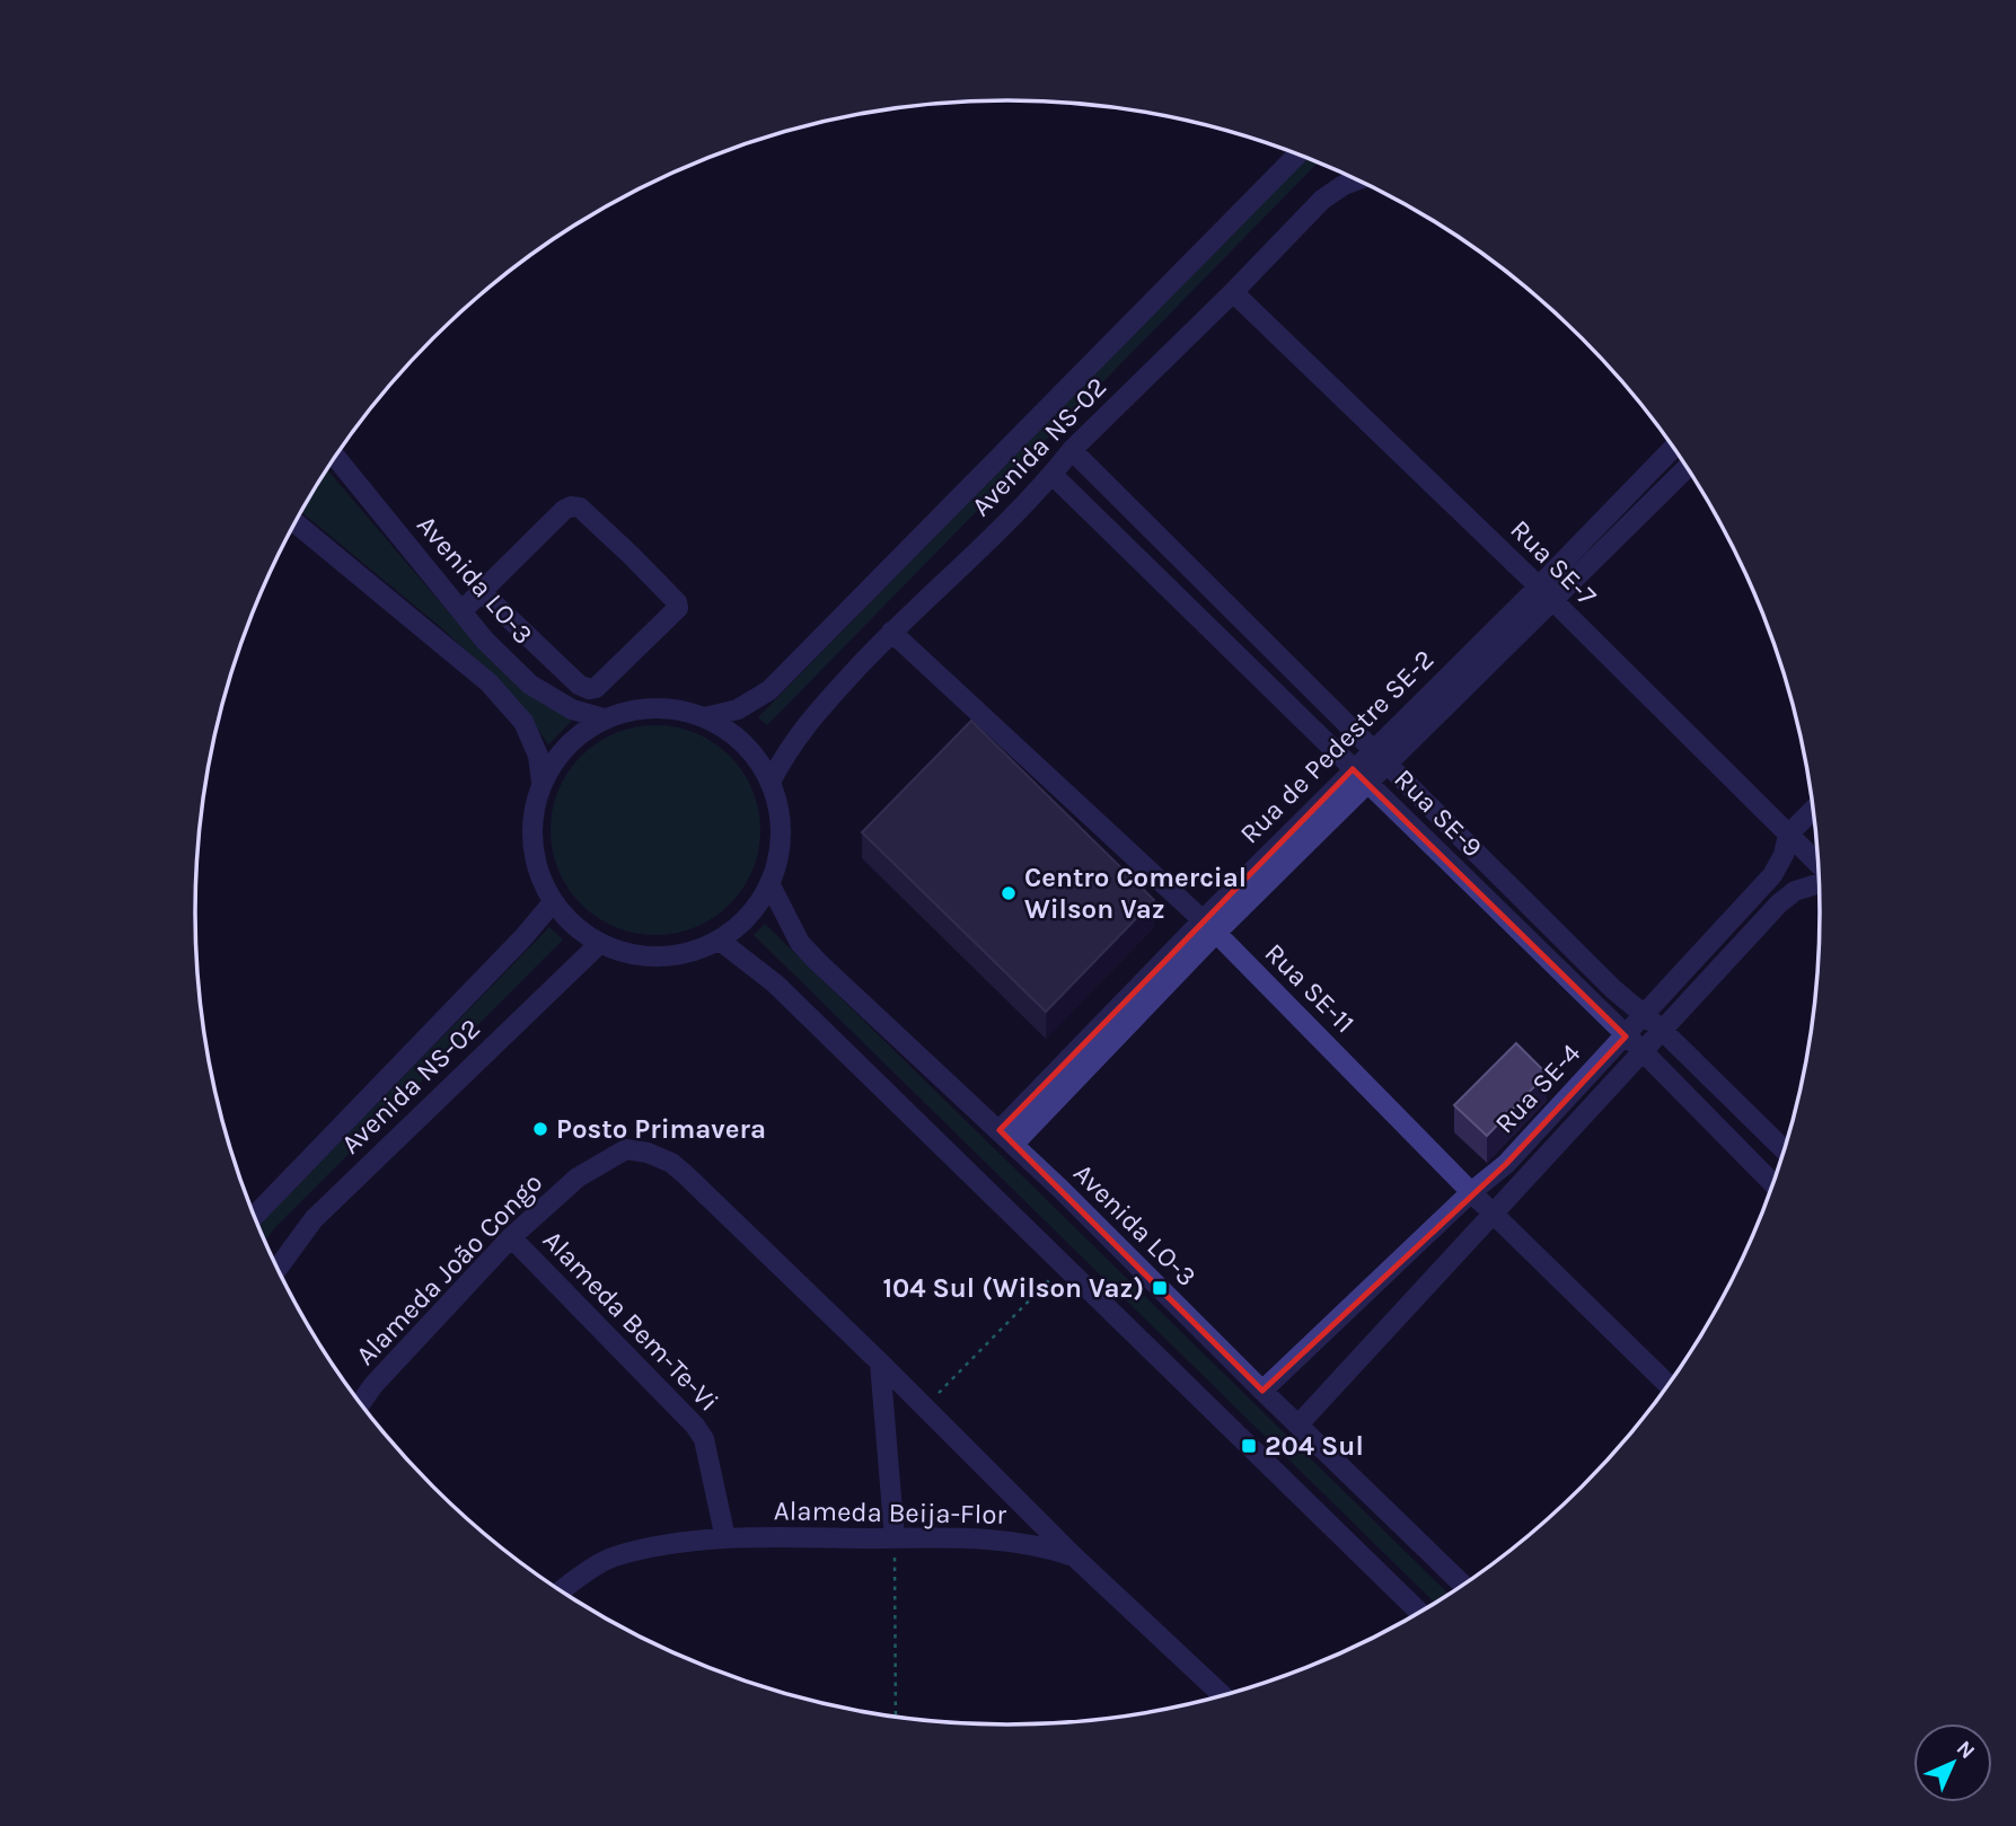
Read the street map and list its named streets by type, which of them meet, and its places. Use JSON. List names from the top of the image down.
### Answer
{
  "streets": {
    "street": [
      "Avenida NS-02",
      "Rua SE-7",
      "Avenida LO-3",
      "Rua de Pedestre SE-2",
      "Rua SE-9",
      "Rua SE-11",
      "Rua SE-4",
      "Alameda João Congo",
      "Alameda Bem-Te-Vi",
      "Alameda Beija-Flor"
    ]
  },
  "crossings": [
    ["Avenida NS-02", "Rua SE-7"],
    ["Avenida NS-02", "Avenida LO-3"],
    ["Avenida NS-02", "Rua SE-9"],
    ["Avenida NS-02", "Rua SE-11"],
    ["Rua SE-7", "Rua de Pedestre SE-2"],
    ["Rua SE-7", "Rua SE-4"],
    ["Avenida LO-3", "Rua de Pedestre SE-2"],
    ["Avenida LO-3", "Rua SE-4"],
    ["Rua de Pedestre SE-2", "Rua SE-9"],
    ["Rua de Pedestre SE-2", "Rua SE-11"],
    ["Rua SE-9", "Rua SE-4"],
    ["Rua SE-11", "Rua SE-4"],
    ["Alameda João Congo", "Alameda Bem-Te-Vi"],
    ["Alameda João Congo", "Alameda Beija-Flor"],
    ["Alameda Bem-Te-Vi", "Alameda Beija-Flor"]
  ],
  "places": {
    "other": ["Centro Comercial Wilson Vaz", "Posto Primavera"],
    "transit": ["104 Sul (Wilson Vaz)", "204 Sul"]
  },
  "north": "top right"
}
